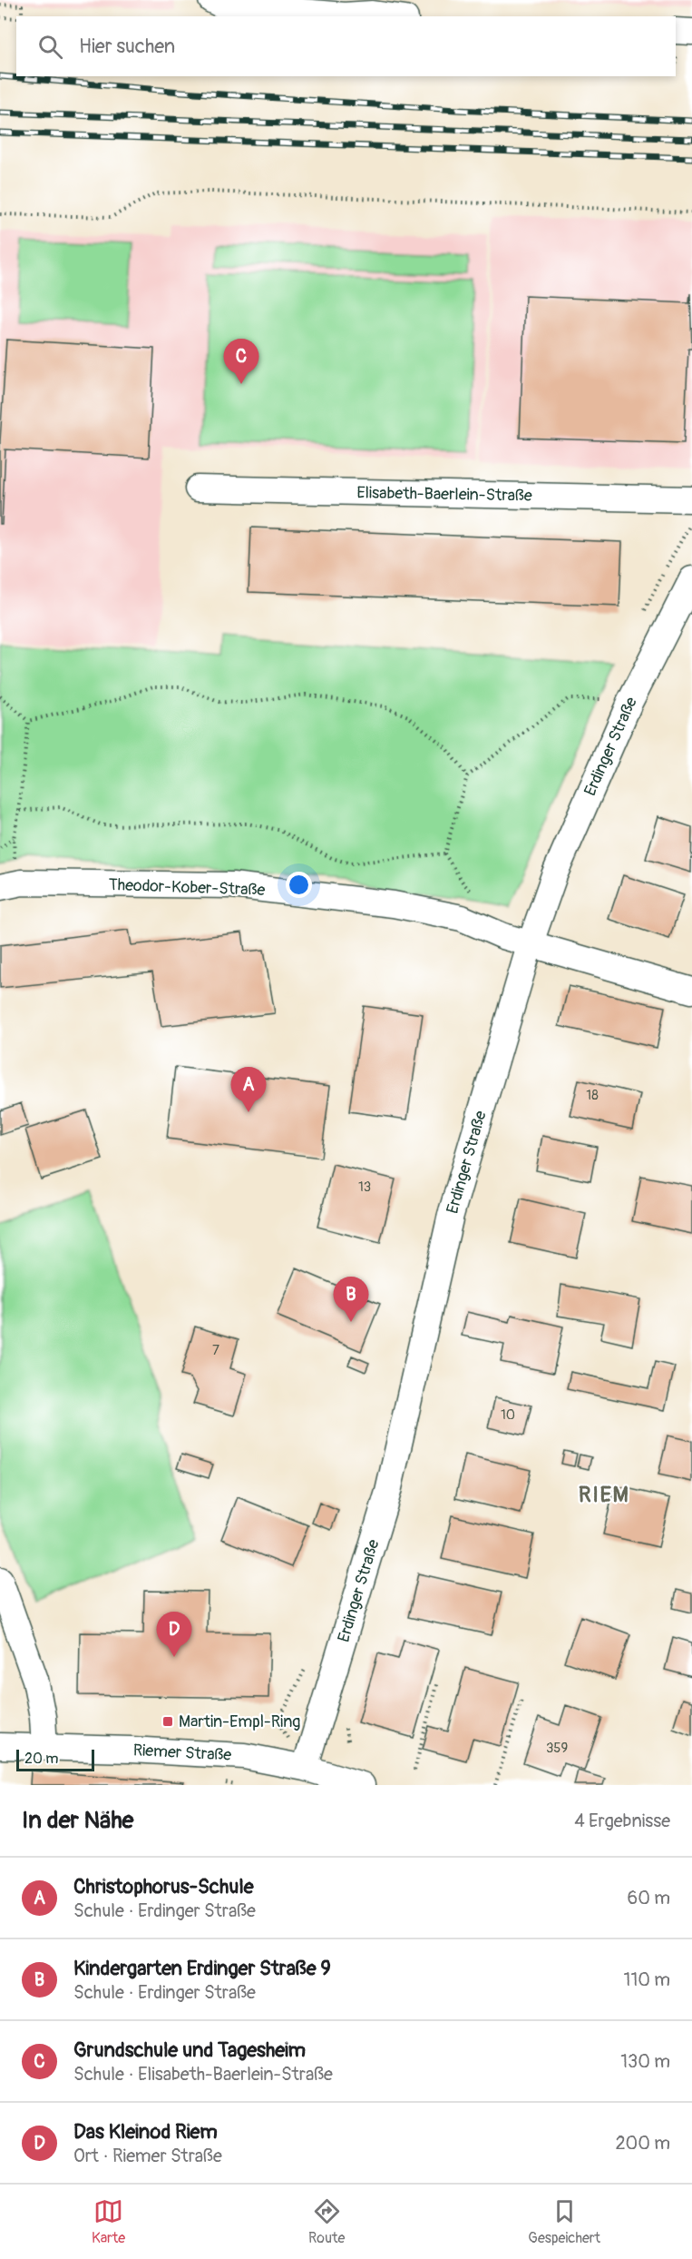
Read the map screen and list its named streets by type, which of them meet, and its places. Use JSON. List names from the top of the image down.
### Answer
{
  "streets": {
    "street": [
      "Elisabeth-Baerlein-Straße",
      "Erdinger Straße",
      "Theodor-Kober-Straße",
      "Riemer Straße"
    ]
  },
  "crossings": [
    ["Erdinger Straße", "Theodor-Kober-Straße"],
    ["Erdinger Straße", "Riemer Straße"]
  ],
  "districts": ["RIEM"],
  "places": {
    "transit": ["Martin-Empl-Ring"]
  },
  "house_numbers": [
    "18",
    "13",
    "7",
    "10",
    "359"
  ],
  "scale_bar": "20 m",
  "page": {
    "search": "Hier suchen",
    "pins": [
      "C",
      "A",
      "B",
      "D"
    ],
    "scale": "20 m",
    "heading": ["In der Nähe", "4 Ergebnisse"],
    "list": [
      {
        "mark": "A",
        "name": "Christophorus-Schule",
        "note": "Schule · Erdinger Straße",
        "value": "60 m"
      },
      {
        "mark": "B",
        "name": "Kindergarten Erdinger Straße 9",
        "note": "Schule · Erdinger Straße",
        "value": "110 m"
      },
      {
        "mark": "C",
        "name": "Grundschule und Tagesheim",
        "note": "Schule · Elisabeth-Baerlein-Straße",
        "value": "130 m"
      },
      {
        "mark": "D",
        "name": "Das Kleinod Riem",
        "note": "Ort · Riemer Straße",
        "value": "200 m"
      }
    ],
    "nav": ["Karte", "Route", "Gespeichert"]
  }
}
